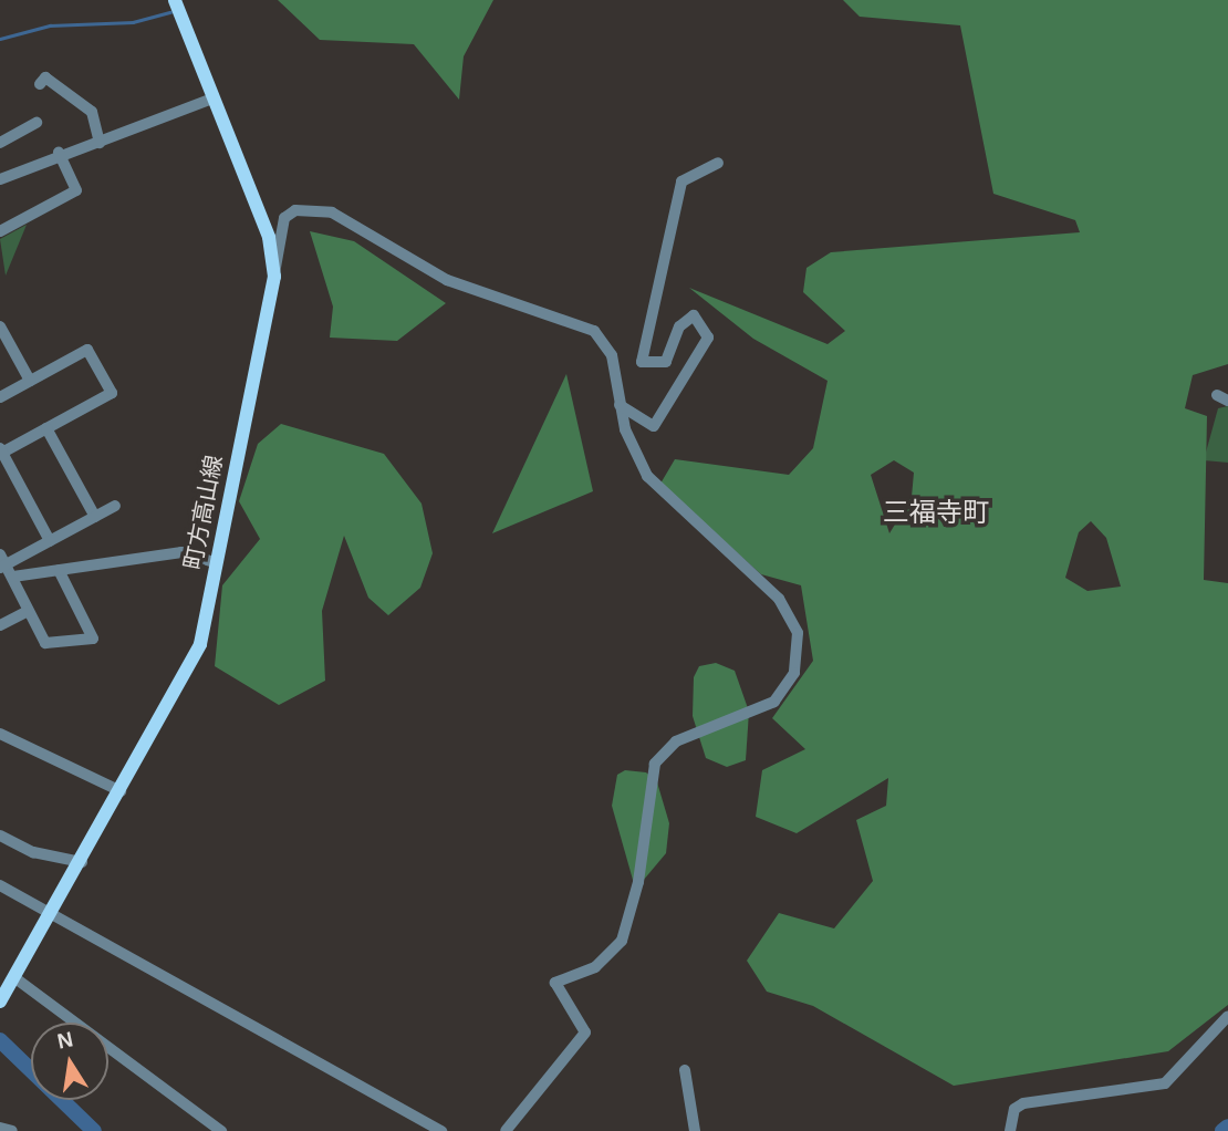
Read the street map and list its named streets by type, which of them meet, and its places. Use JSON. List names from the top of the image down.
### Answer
{
  "streets": {
    "main road": ["町方高山線"]
  },
  "districts": ["三福寺町"],
  "north": "top"
}
